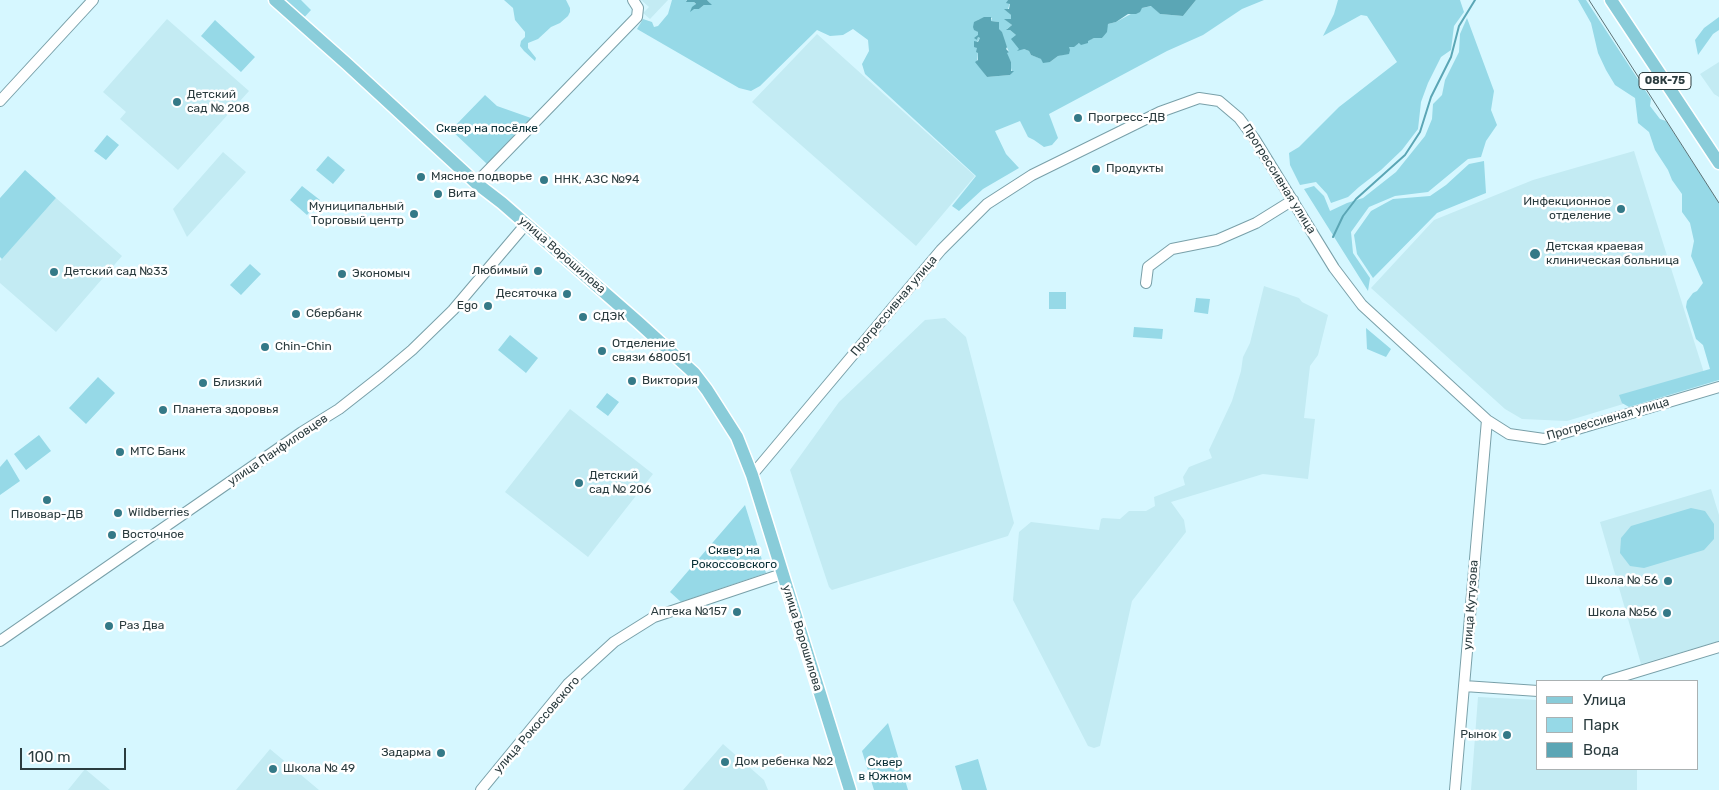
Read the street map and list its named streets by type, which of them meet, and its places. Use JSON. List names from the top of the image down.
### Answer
{
  "streets": {
    "main road": ["08К-75", "улица Ворошилова"],
    "street": [
      "Прогрессивная улица",
      "улица Панфиловцев",
      "улица Кутузова",
      "улица Рокоссовского"
    ]
  },
  "crossings": [
    ["Прогрессивная улица", "улица Ворошилова"],
    ["Прогрессивная улица", "улица Кутузова"],
    ["улица Ворошилова", "улица Панфиловцев"],
    ["улица Ворошилова", "улица Рокоссовского"]
  ],
  "parks": ["Сквер на посёлке", "Сквер на Рокоссовского", "Сквер в Южном"],
  "places": [
    "Детский сад № 208",
    "Прогресс-ДВ",
    "Продукты",
    "Мясное подворье",
    "ННК, АЗС №94",
    "Вита",
    "Инфекционное отделение",
    "Муниципальный Торговый центр",
    "Детская краевая клиническая больница",
    "Любимый",
    "Детский сад №33",
    "Экономыч",
    "Десяточка",
    "Ego",
    "Сбербанк",
    "СДЭК",
    "Chin-Chin",
    "Отделение связи 680051",
    "Виктория",
    "Близкий",
    "Планета здоровья",
    "МТС Банк",
    "Детский сад № 206",
    "Пивовар-ДВ",
    "Wildberries",
    "Восточное",
    "Школа № 56",
    "Аптека №157",
    "Школа №56",
    "Раз Два",
    "Рынок",
    "Задарма",
    "Дом ребенка №2",
    "Школа № 49"
  ],
  "legend": ["Улица", "Парк", "Вода"],
  "scale_bar": "100 m"
}
